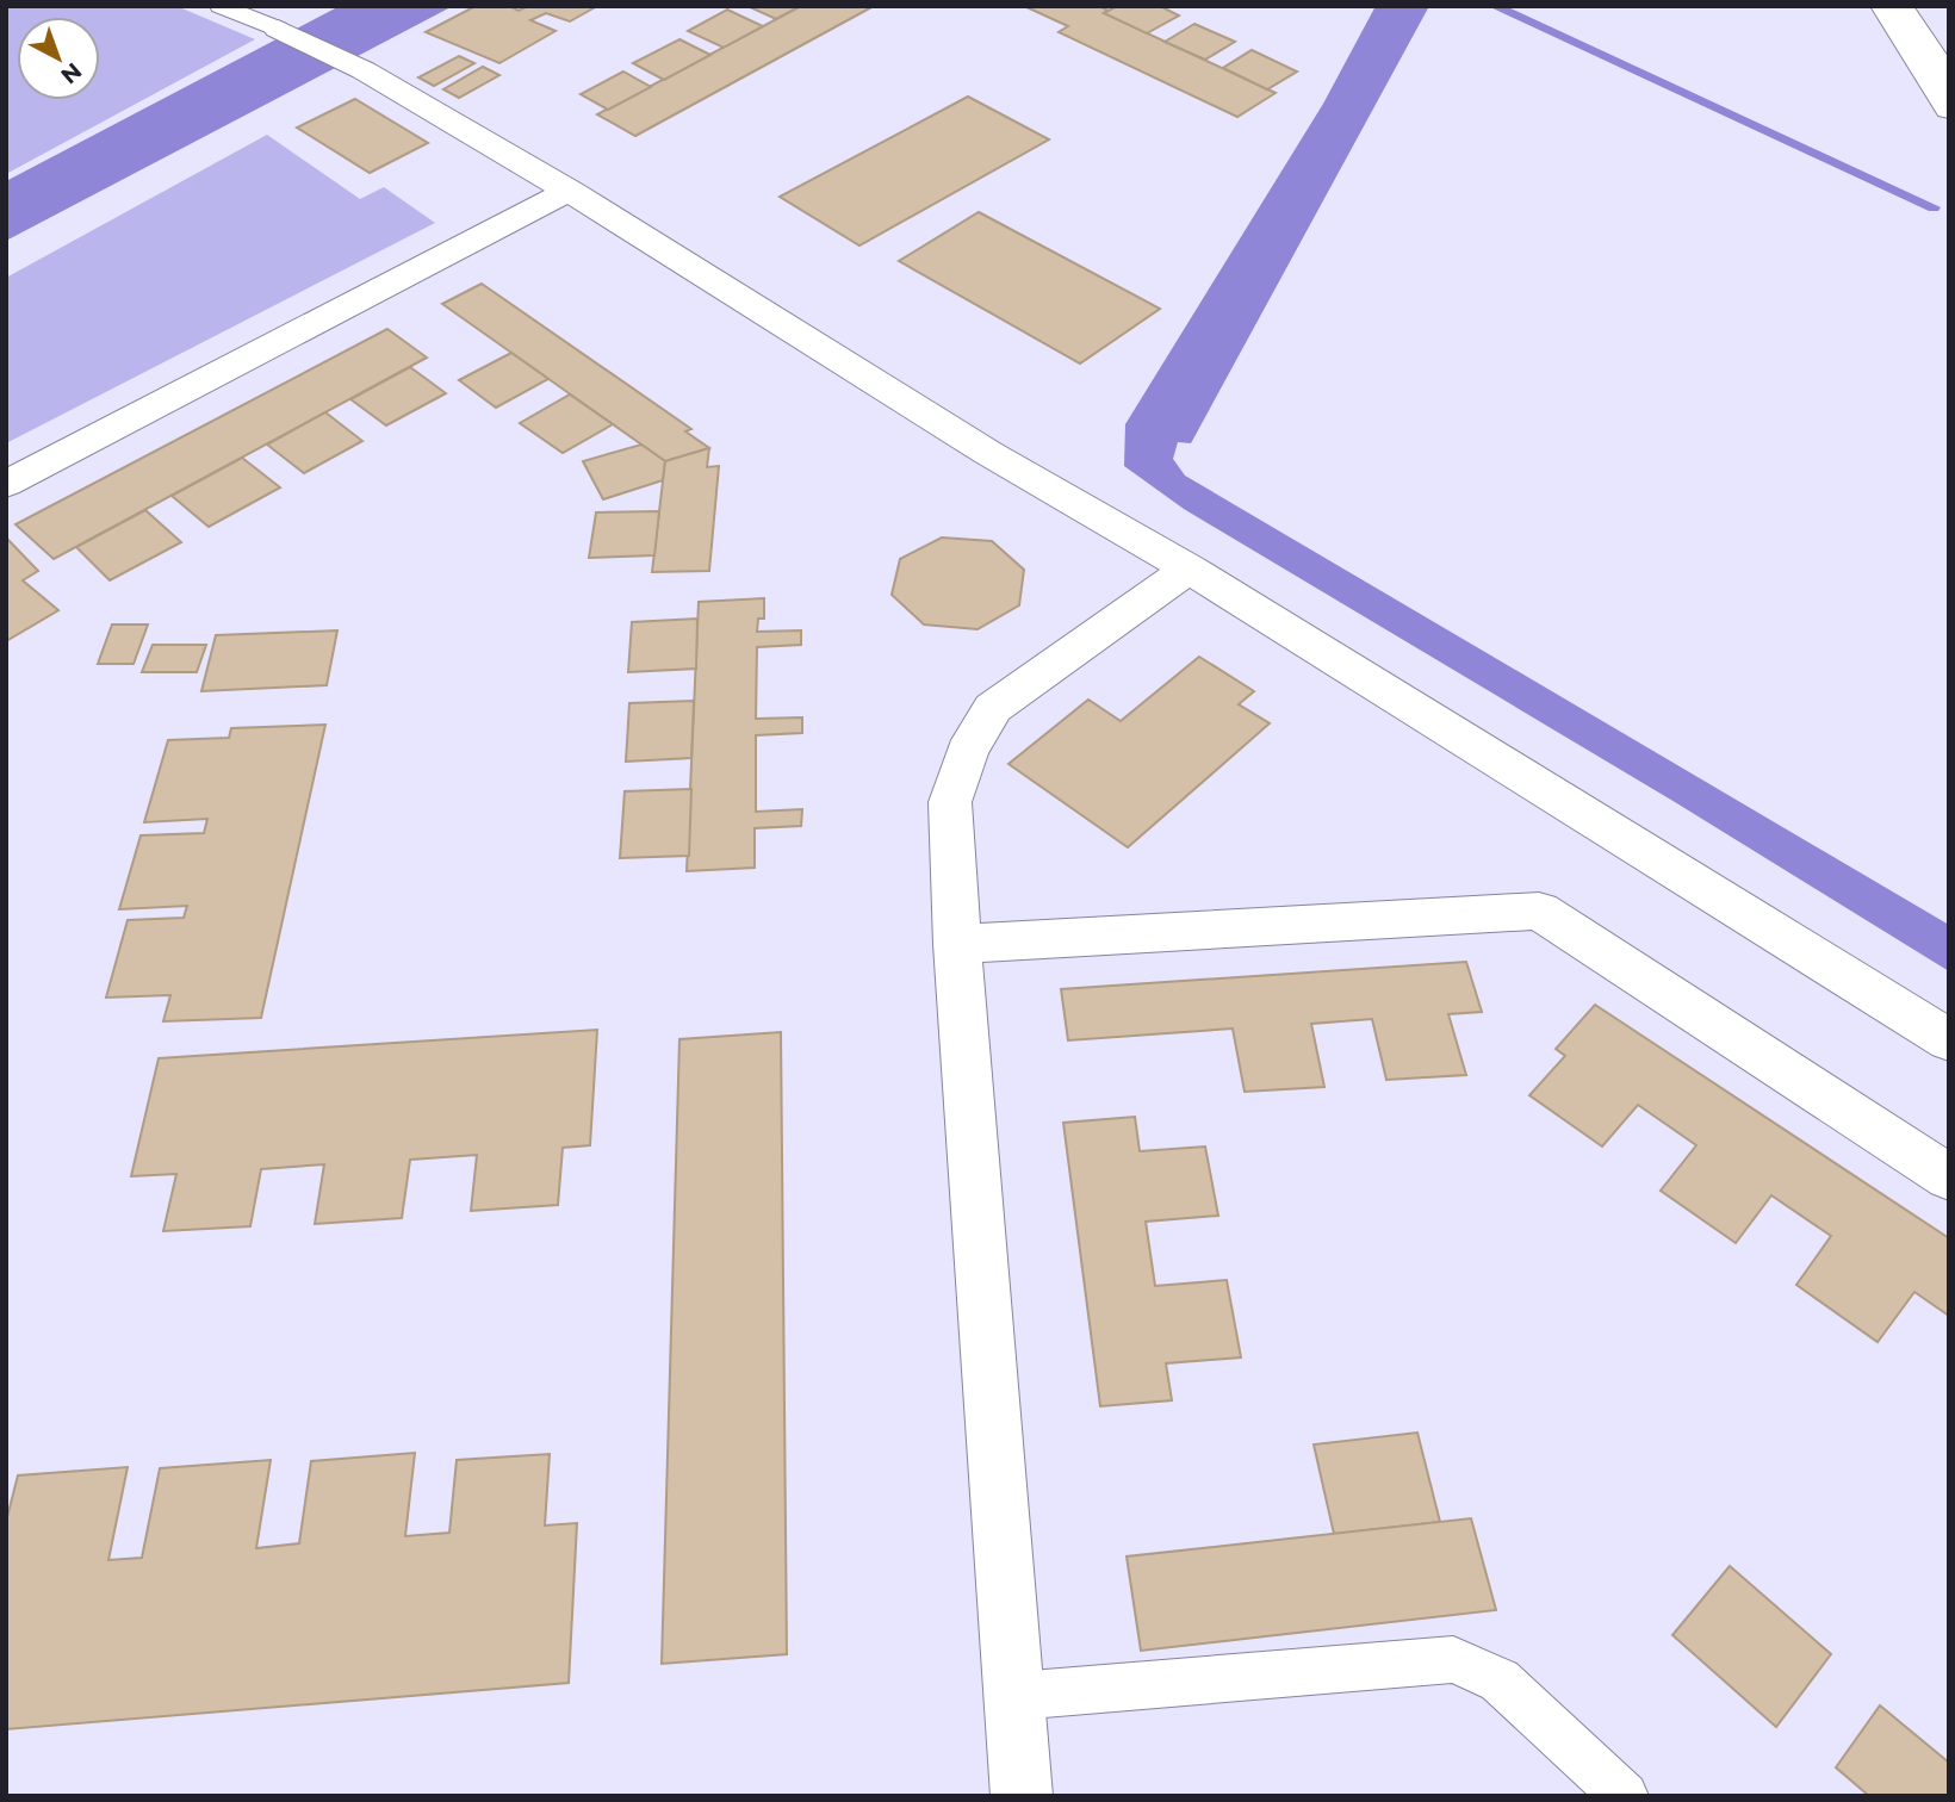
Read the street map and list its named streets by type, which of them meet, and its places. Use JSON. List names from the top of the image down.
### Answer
{
  "north": "bottom right"
}
